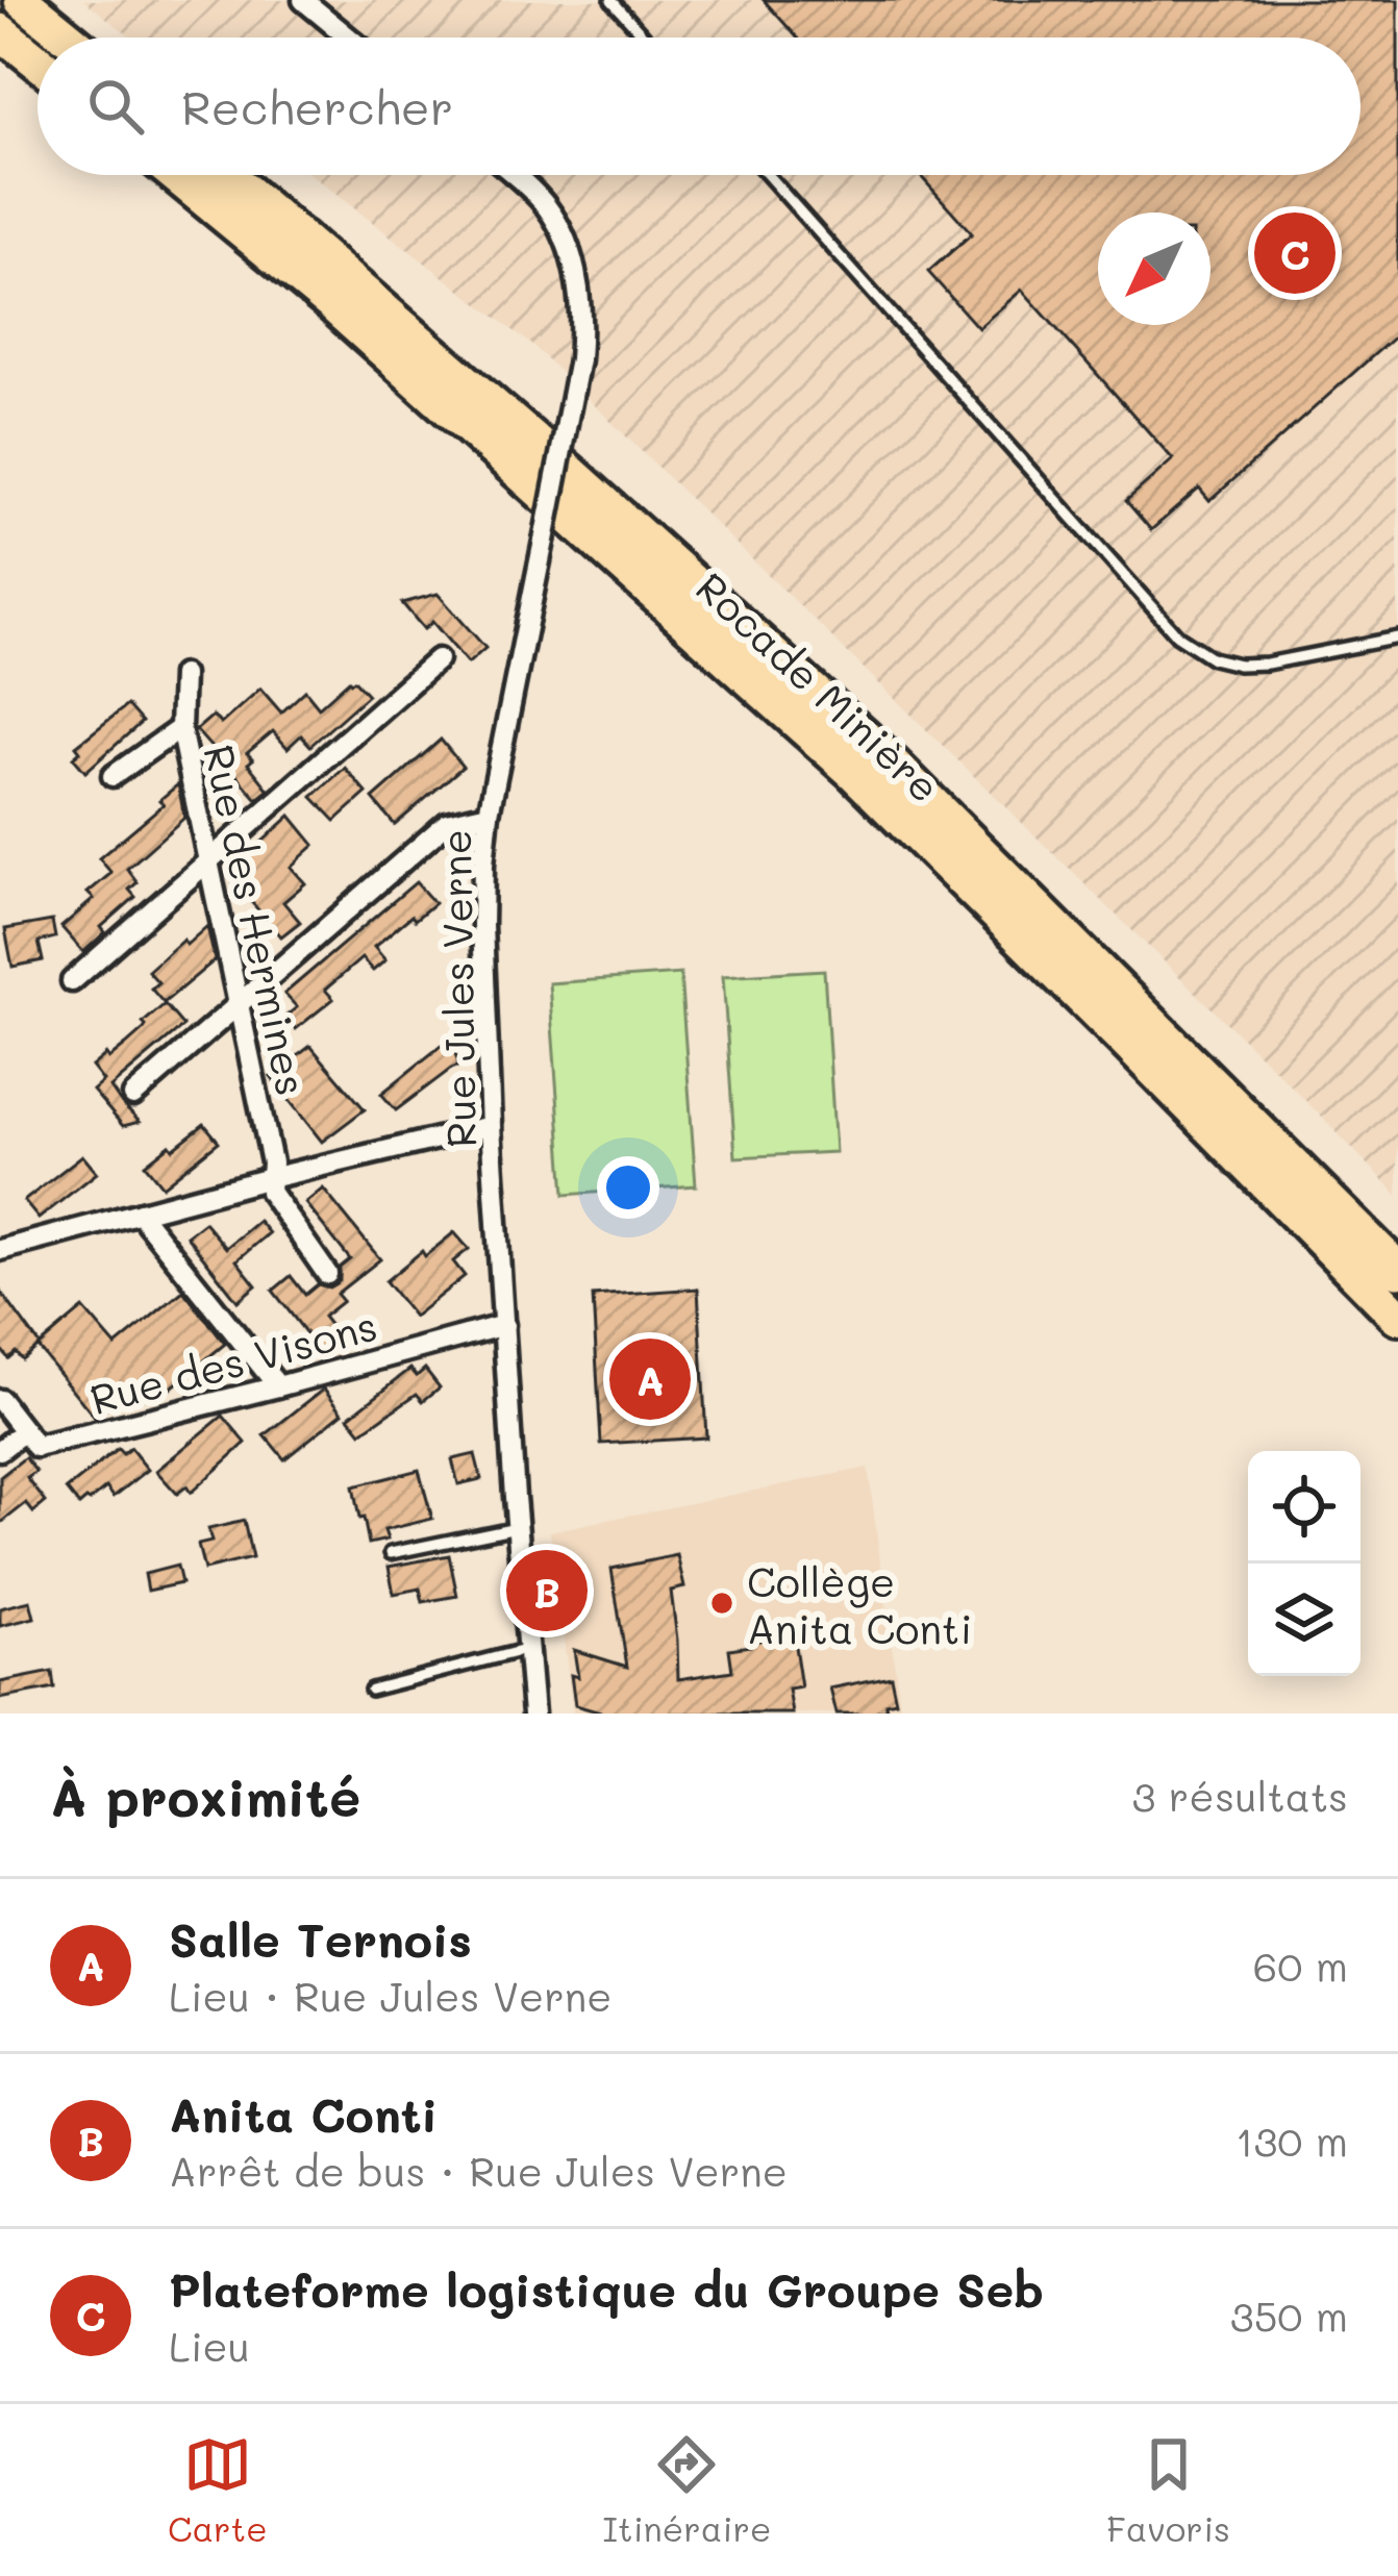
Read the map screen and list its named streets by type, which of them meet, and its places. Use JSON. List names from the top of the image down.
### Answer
{
  "streets": {
    "highway": ["Rocade Minière"],
    "street": ["Rue des Hermines", "Rue Jules Verne", "Rue des Visons"]
  },
  "crossings": [
    ["Rue Jules Verne", "Rue des Visons"]
  ],
  "places": ["Collège Anita Conti"],
  "north": "bottom left",
  "page": {
    "search": "Rechercher",
    "pins": ["C", "A", "B"],
    "heading": ["À proximité", "3 résultats"],
    "list": [
      {
        "mark": "A",
        "name": "Salle Ternois",
        "note": "Lieu · Rue Jules Verne",
        "value": "60 m"
      },
      {
        "mark": "B",
        "name": "Anita Conti",
        "note": "Arrêt de bus · Rue Jules Verne",
        "value": "130 m"
      },
      {
        "mark": "C",
        "name": "Plateforme logistique du Groupe Seb",
        "note": "Lieu",
        "value": "350 m"
      }
    ],
    "nav": ["Carte", "Itinéraire", "Favoris"]
  }
}
